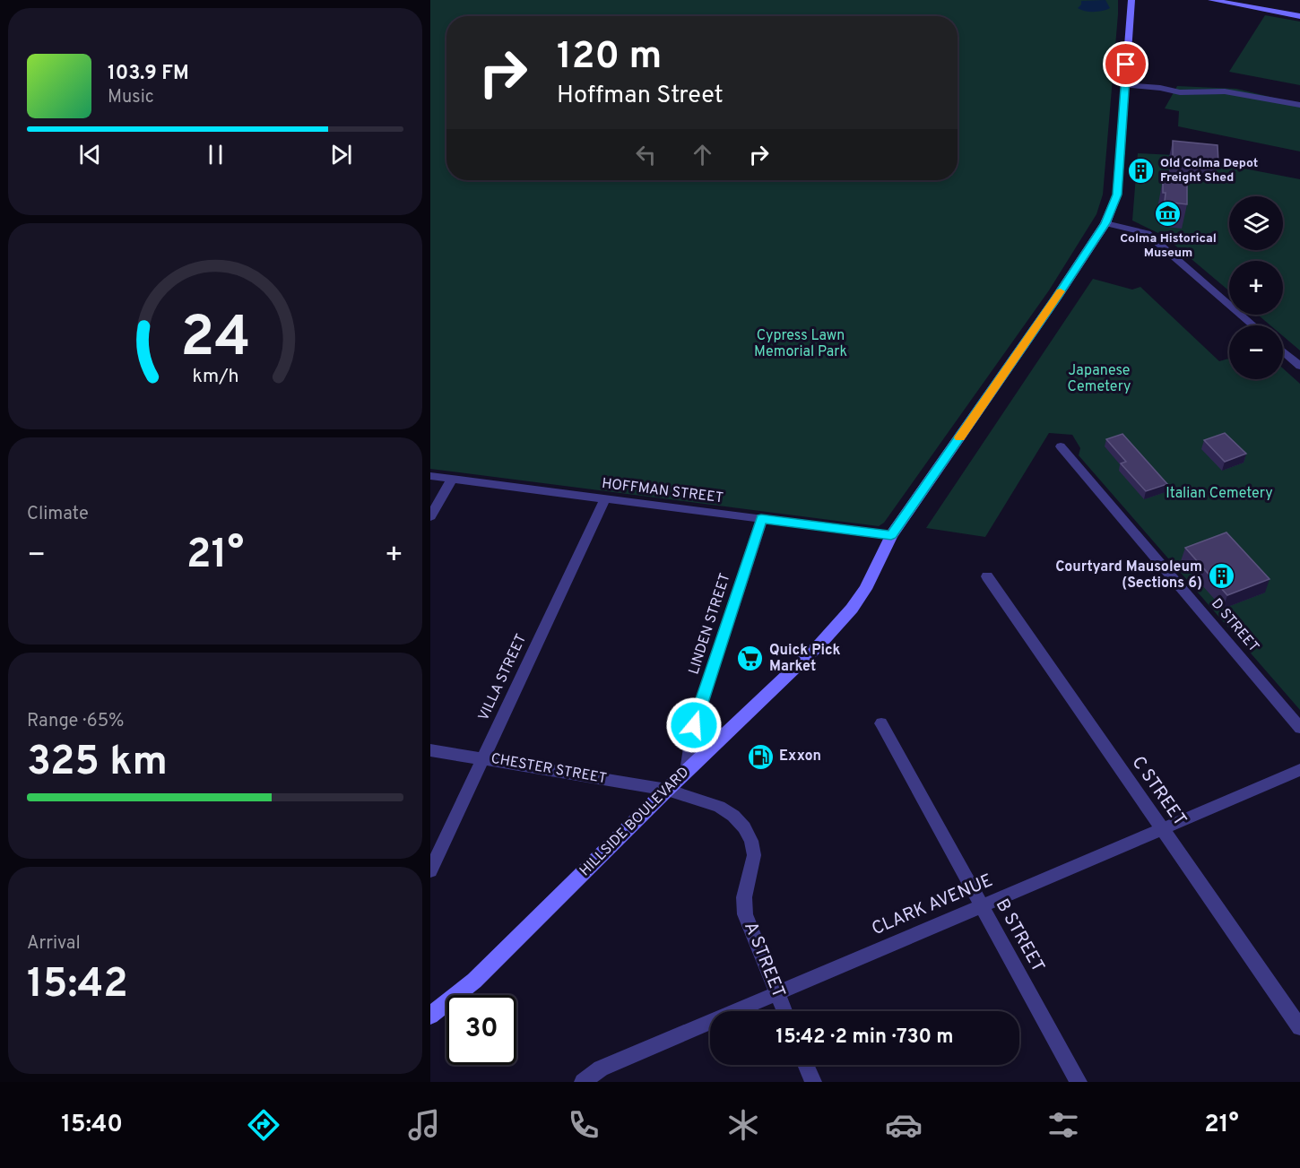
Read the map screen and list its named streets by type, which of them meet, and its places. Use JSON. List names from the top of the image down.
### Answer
{
  "streets": {
    "main road": ["HILLSIDE BOULEVARD"],
    "street": [
      "HOFFMAN STREET",
      "LINDEN STREET",
      "D STREET",
      "VILLA STREET",
      "CHESTER STREET",
      "C STREET",
      "CLARK AVENUE",
      "B STREET",
      "A STREET"
    ]
  },
  "crossings": [
    ["HOFFMAN STREET", "LINDEN STREET"],
    ["HOFFMAN STREET", "VILLA STREET"],
    ["HOFFMAN STREET", "HILLSIDE BOULEVARD"],
    ["LINDEN STREET", "HILLSIDE BOULEVARD"],
    ["VILLA STREET", "CHESTER STREET"],
    ["CHESTER STREET", "HILLSIDE BOULEVARD"],
    ["CHESTER STREET", "A STREET"],
    ["C STREET", "CLARK AVENUE"],
    ["HILLSIDE BOULEVARD", "A STREET"],
    ["CLARK AVENUE", "B STREET"],
    ["CLARK AVENUE", "A STREET"]
  ],
  "parks": ["Cypress Lawn Memorial Park", "Japanese Cemetery", "Italian Cemetery"],
  "places": {
    "building": ["Old Colma Depot Freight Shed", "Courtyard Mausoleum (Sections 6)"],
    "museum": ["Colma Historical Museum"],
    "supermarket": ["Quick Pick Market"],
    "fuel station": ["Exxon"]
  },
  "page": {
    "turn": ["120 m", "Hoffman Street"],
    "song": ["103.9 FM", "Music"],
    "map_buttons": ["+", "−"],
    "tile": [
      "Climate",
      ["Range · 65%", "325 km"],
      ["Arrival", "15:42"]
    ],
    "heat": ["−", "21°", "+"],
    "limit": "30",
    "trip": "15:42 · 2 min · 730 m",
    "tabs": ["15:40", "21°"],
    "gauge": ["24", "km/h"]
  }
}
